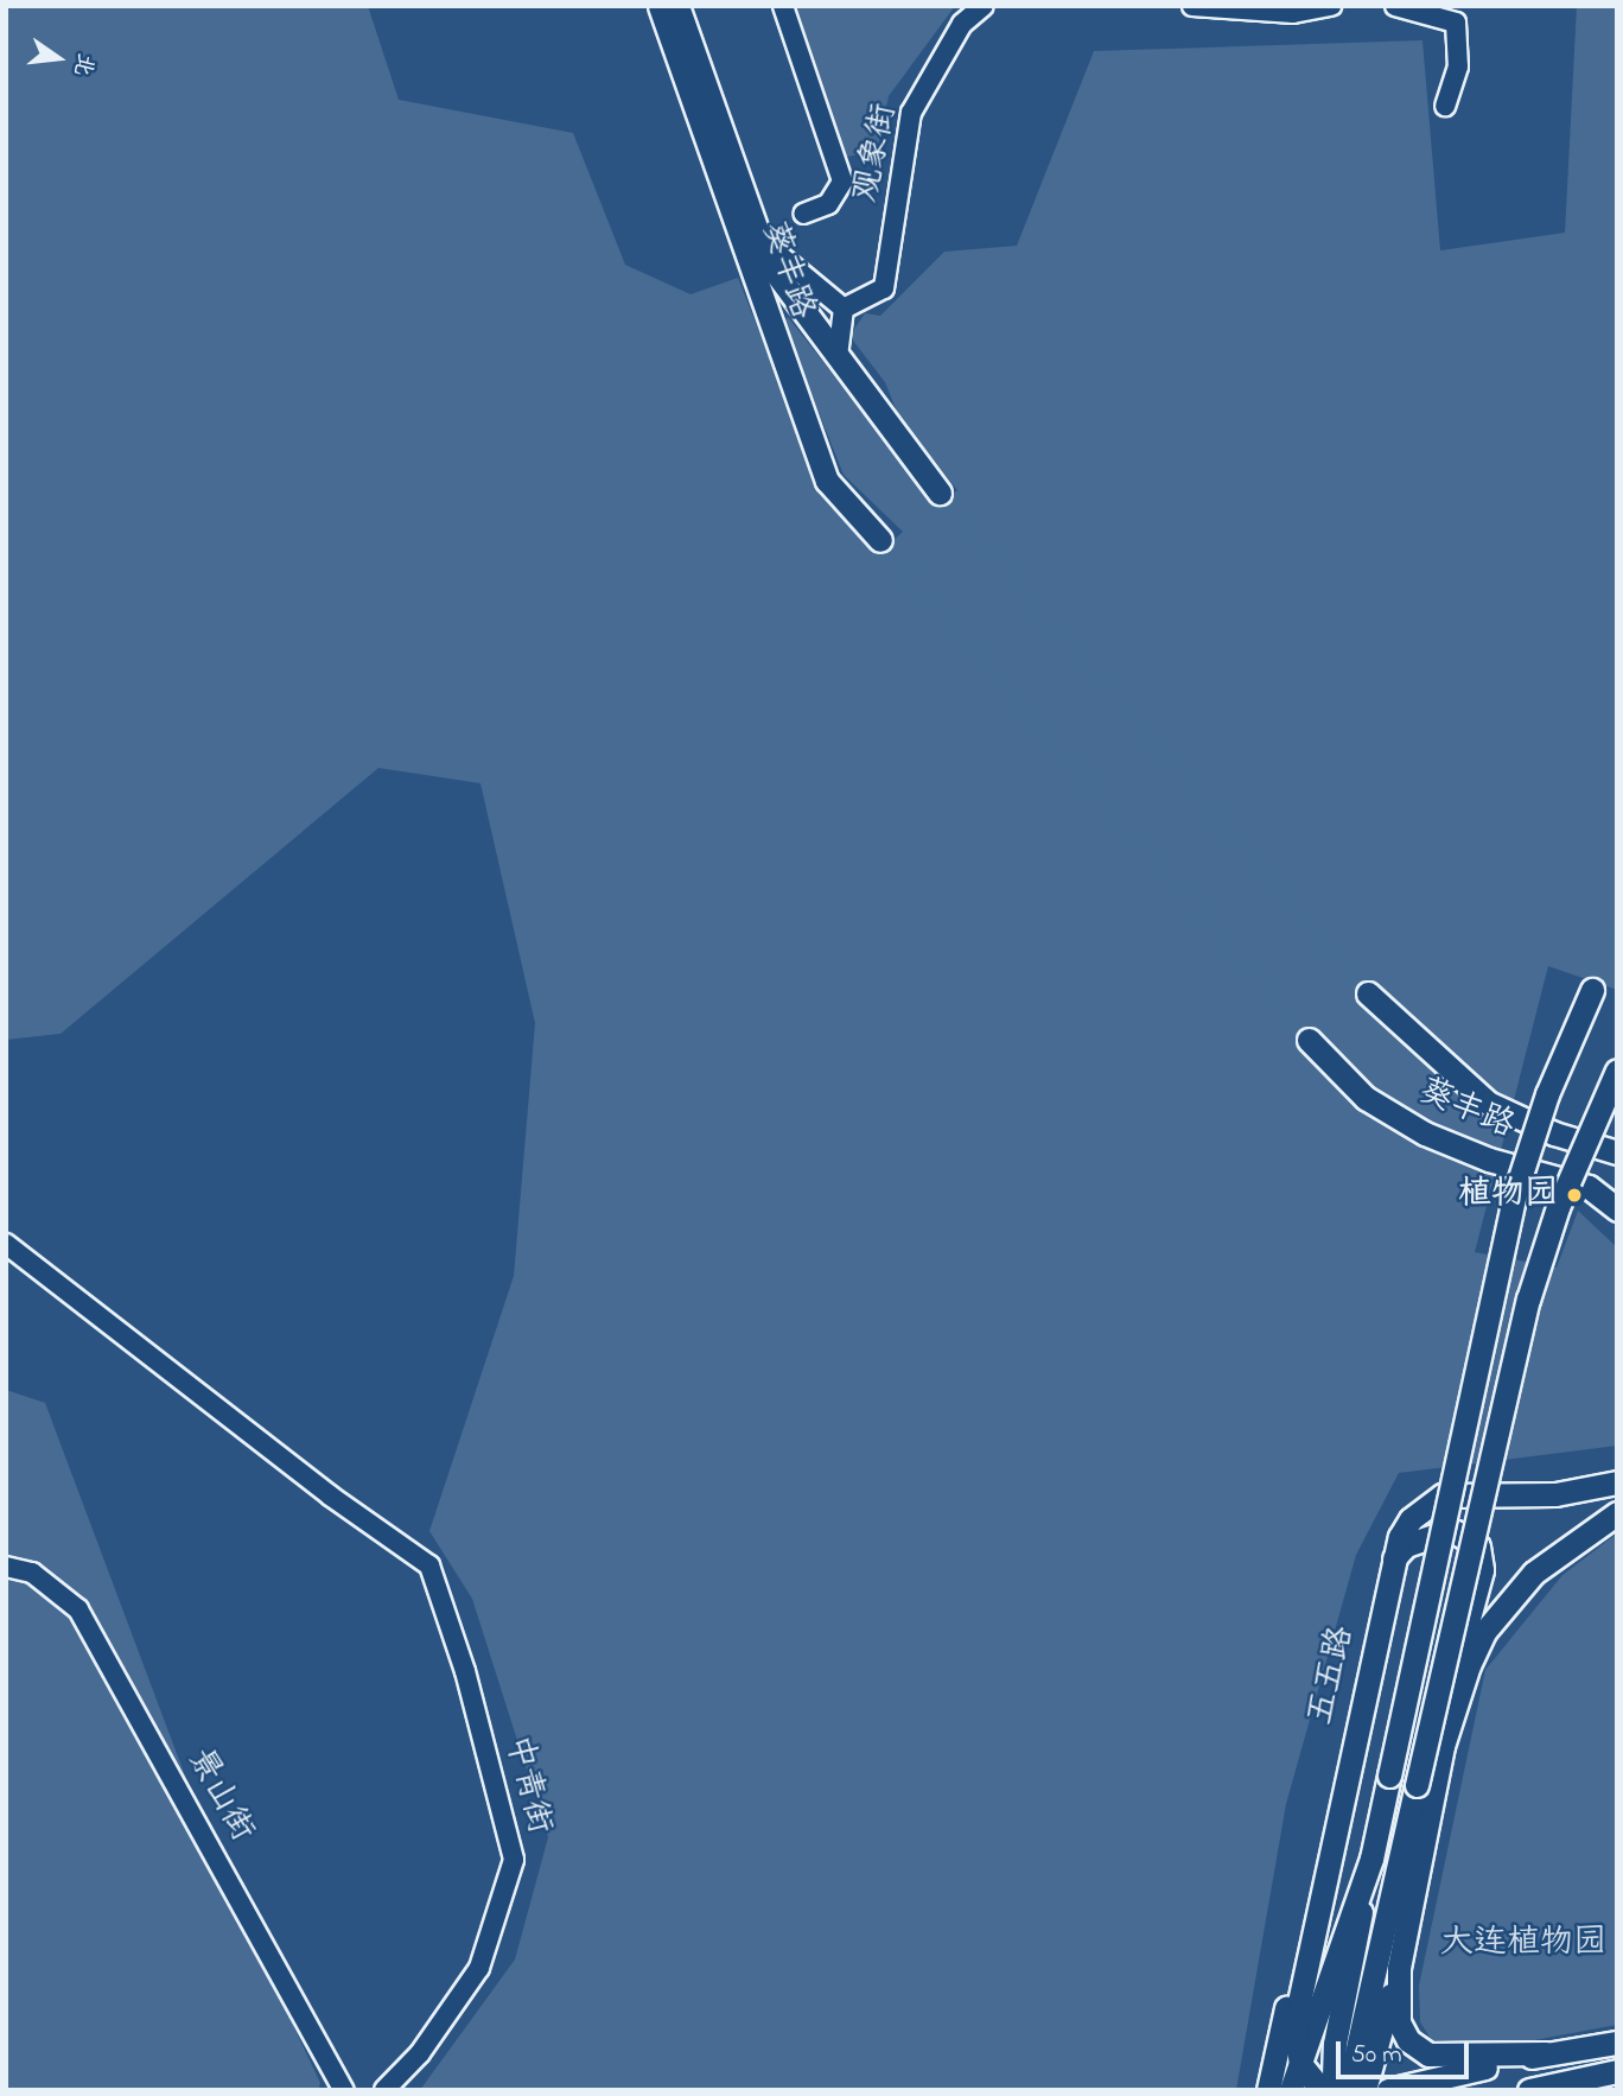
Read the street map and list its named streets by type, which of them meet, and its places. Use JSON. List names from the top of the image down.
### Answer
{
  "streets": {
    "main road": ["葵丰路", "五五路"],
    "street": ["观象街", "中青街", "景山街"]
  },
  "parks": ["大连植物园"],
  "places": ["植物园"],
  "scale_bar": "50 m",
  "north": "right"
}
